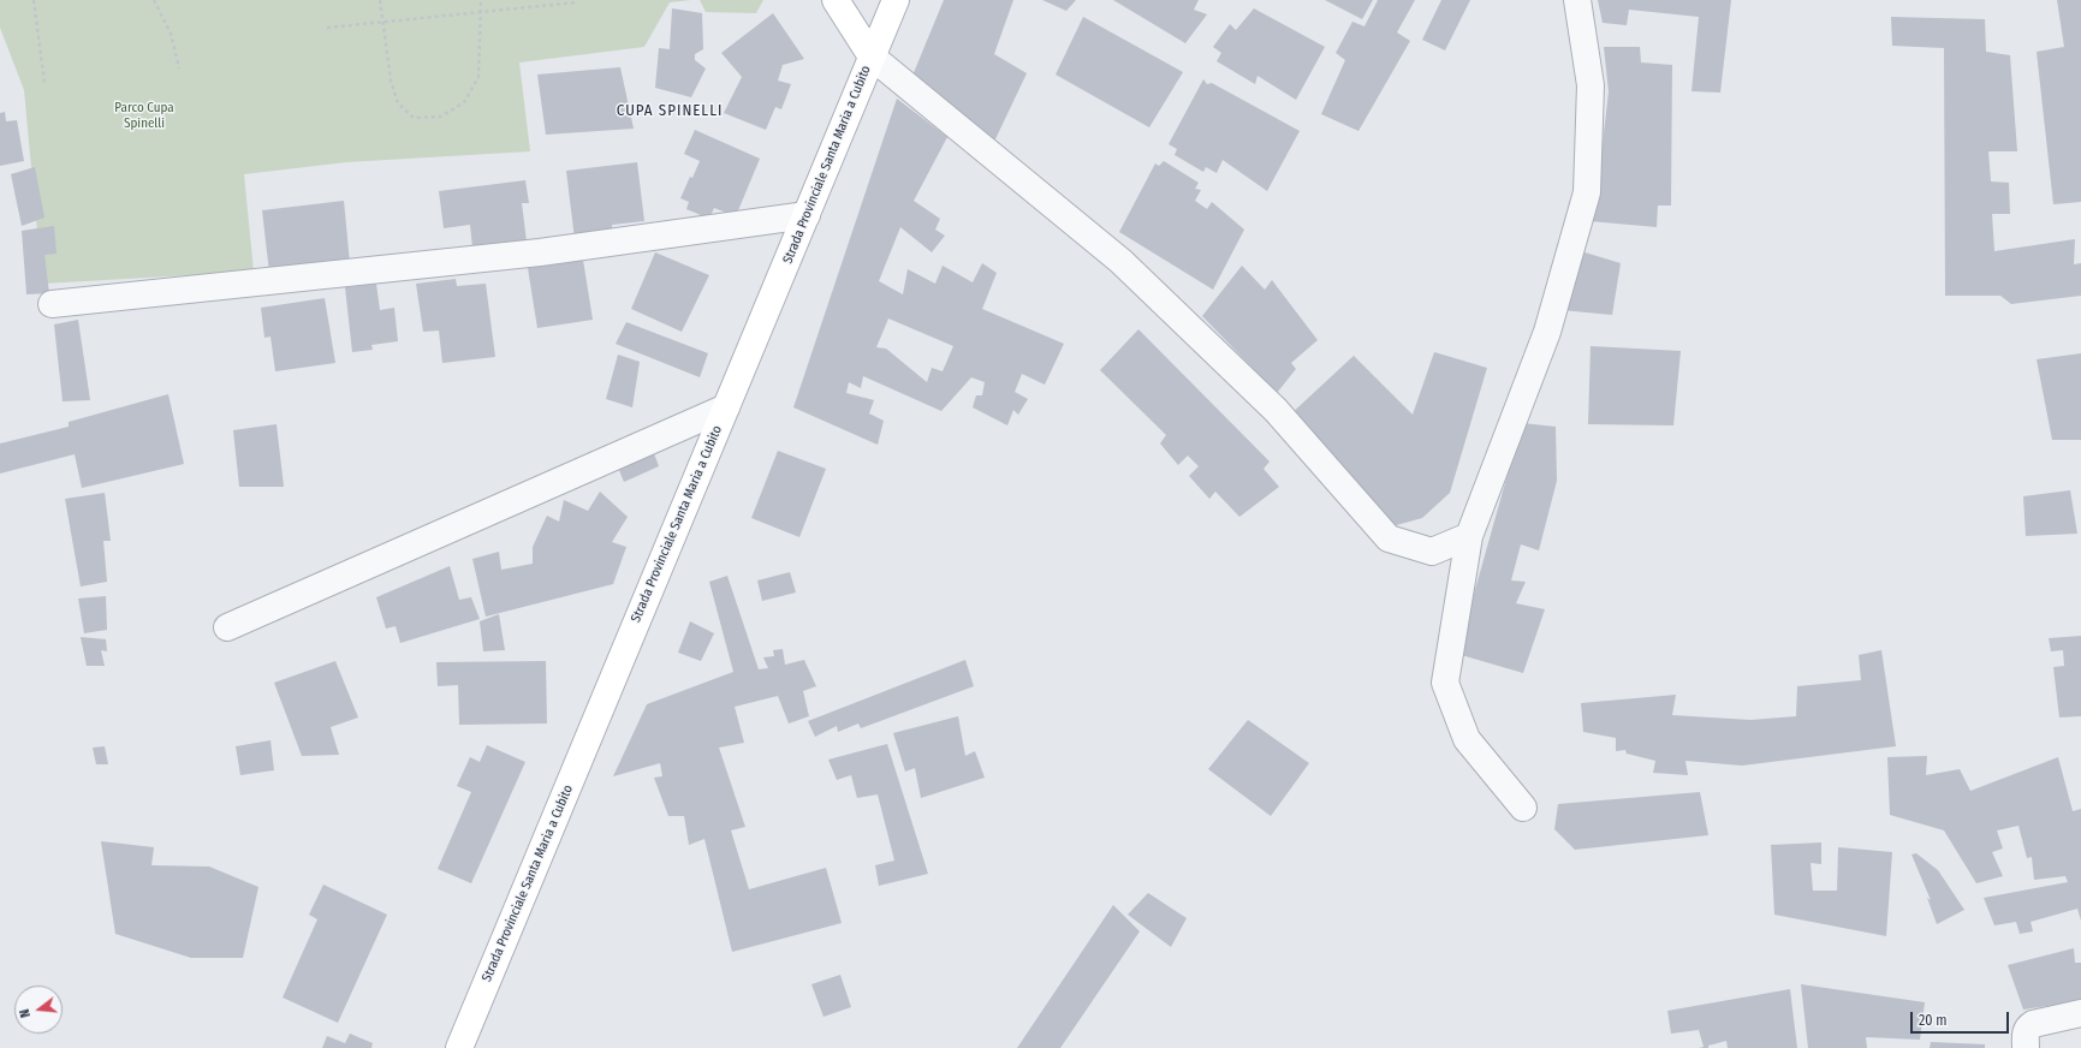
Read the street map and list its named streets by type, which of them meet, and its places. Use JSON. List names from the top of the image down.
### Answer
{
  "streets": {
    "main road": ["Strada Provinciale Santa Maria a Cubito"]
  },
  "districts": ["CUPA SPINELLI"],
  "parks": ["Parco Cupa Spinelli"],
  "scale_bar": "20 m",
  "north": "left"
}
